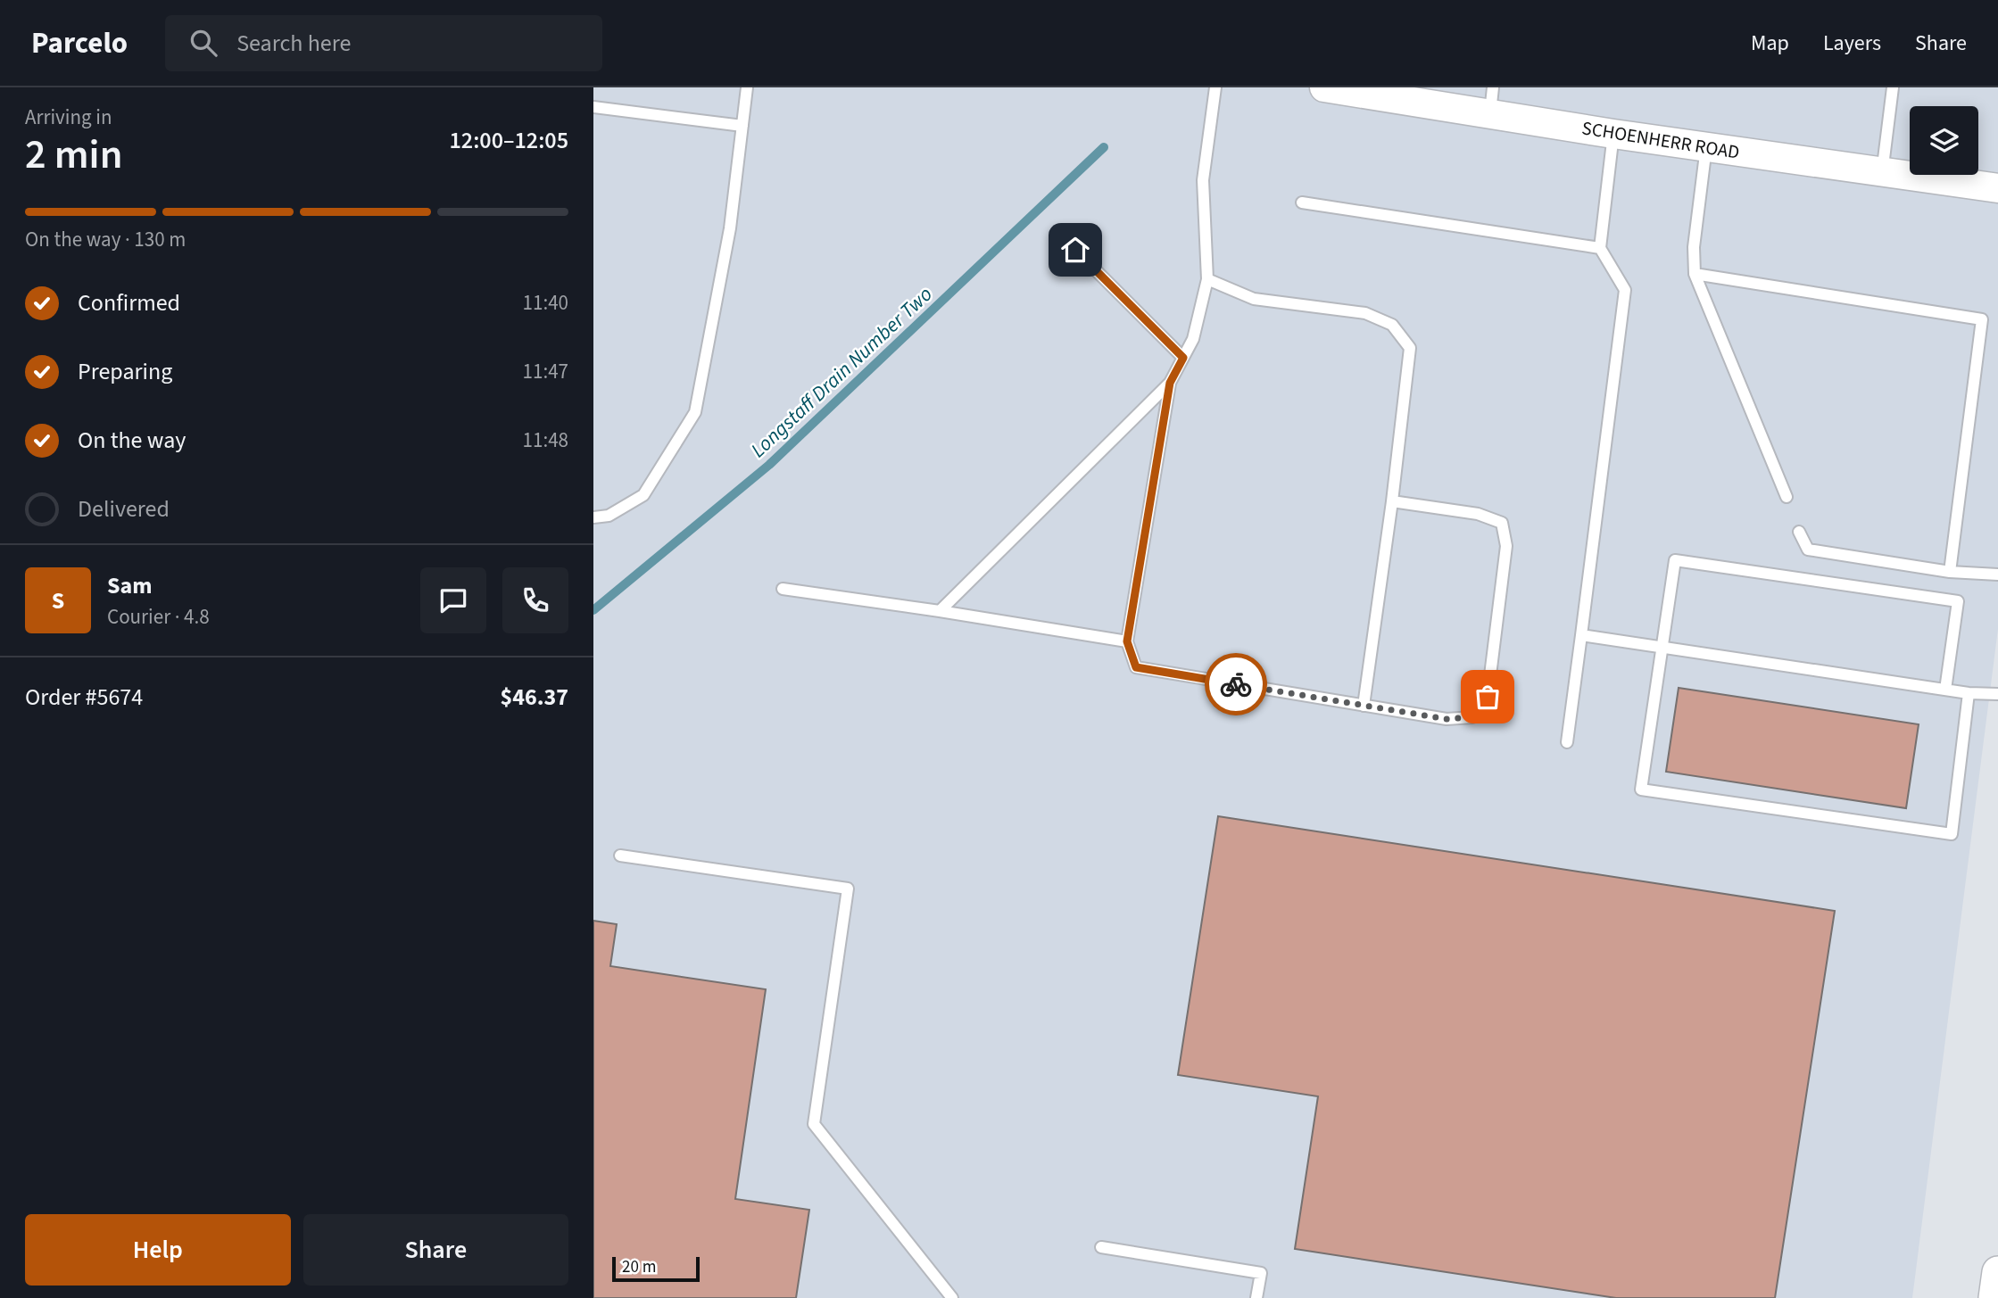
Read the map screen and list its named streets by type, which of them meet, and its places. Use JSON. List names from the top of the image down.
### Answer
{
  "streets": {
    "street": ["SCHOENHERR ROAD"]
  },
  "water": ["Longstaff Drain Number Two"],
  "scale_bar": "20 m",
  "page": {
    "header": "Parcelo",
    "search": "Search here",
    "nav": ["Map", "Layers", "Share"],
    "heading": ["2 min", "Arriving in", "12:00–12:05"],
    "panel": [
      "Sam",
      "Courier · 4.8",
      "Order #5674",
      "$46.37"
    ],
    "bar": "On the way · 130 m",
    "list": [
      ["Confirmed", "11:40"],
      ["Preparing", "11:47"],
      ["On the way", "11:48"],
      "Delivered"
    ],
    "round": "S",
    "buttons": ["Help", "Share"],
    "scale": "20 m"
  }
}
